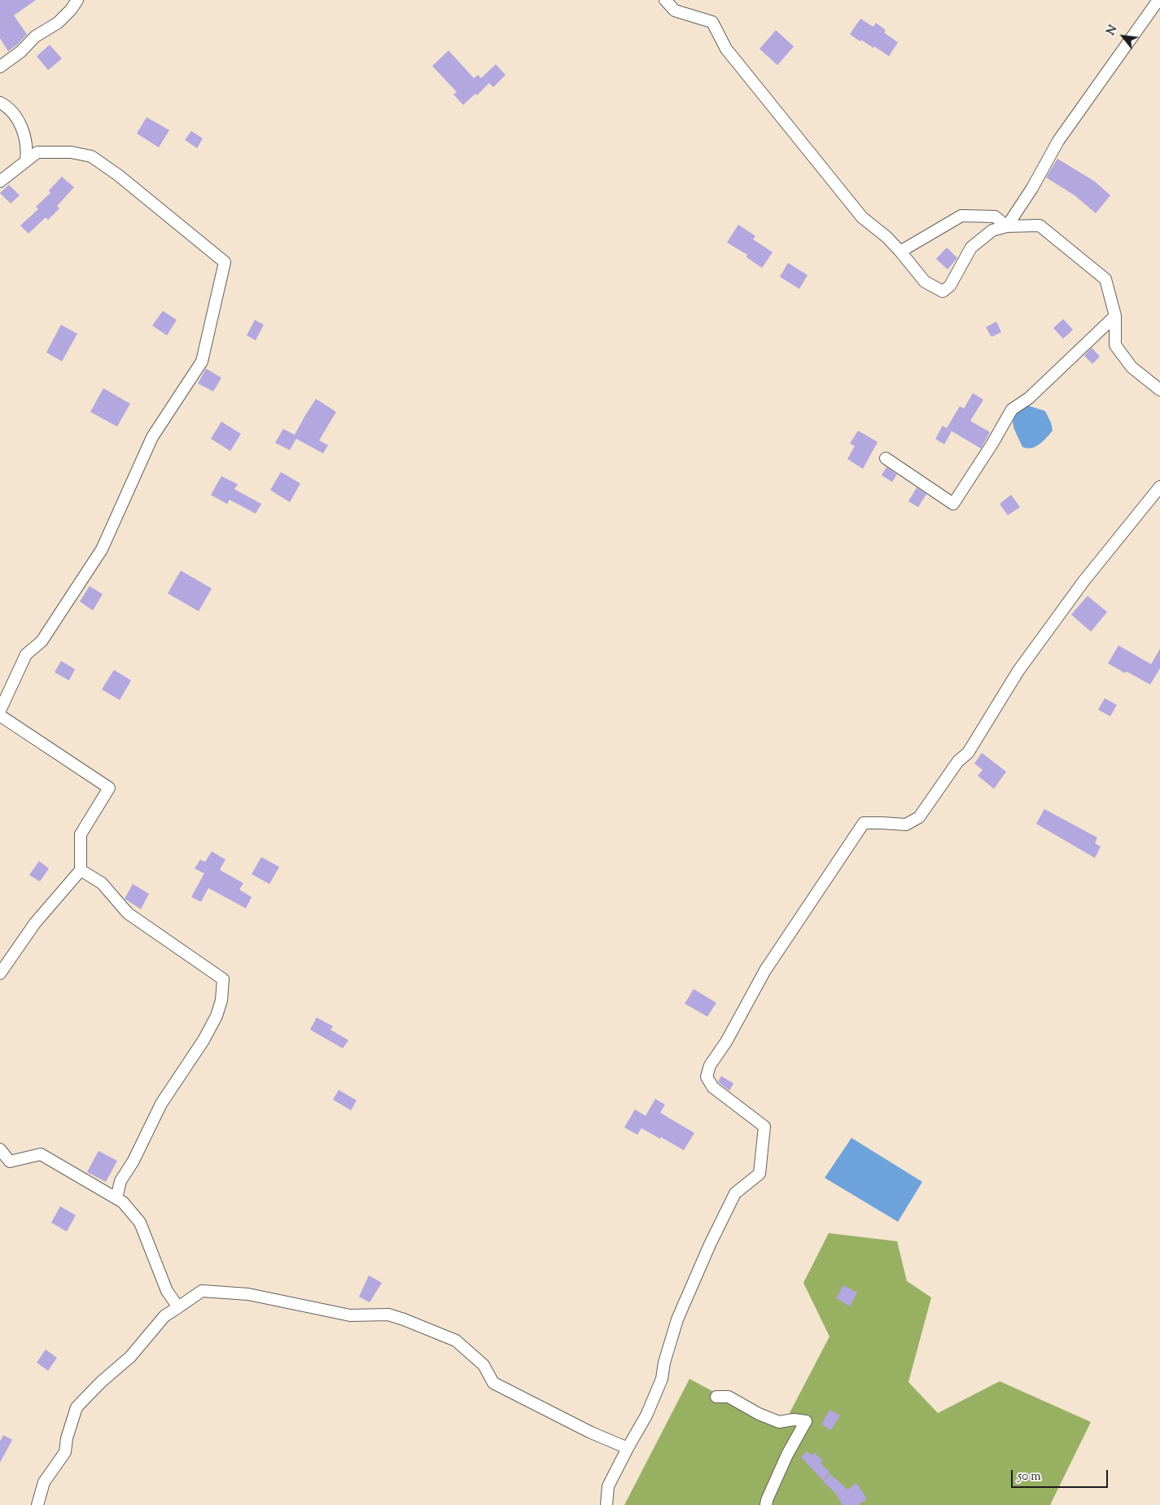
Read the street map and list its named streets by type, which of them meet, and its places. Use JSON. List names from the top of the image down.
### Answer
{
  "scale_bar": "50 m",
  "north": "top left"
}
